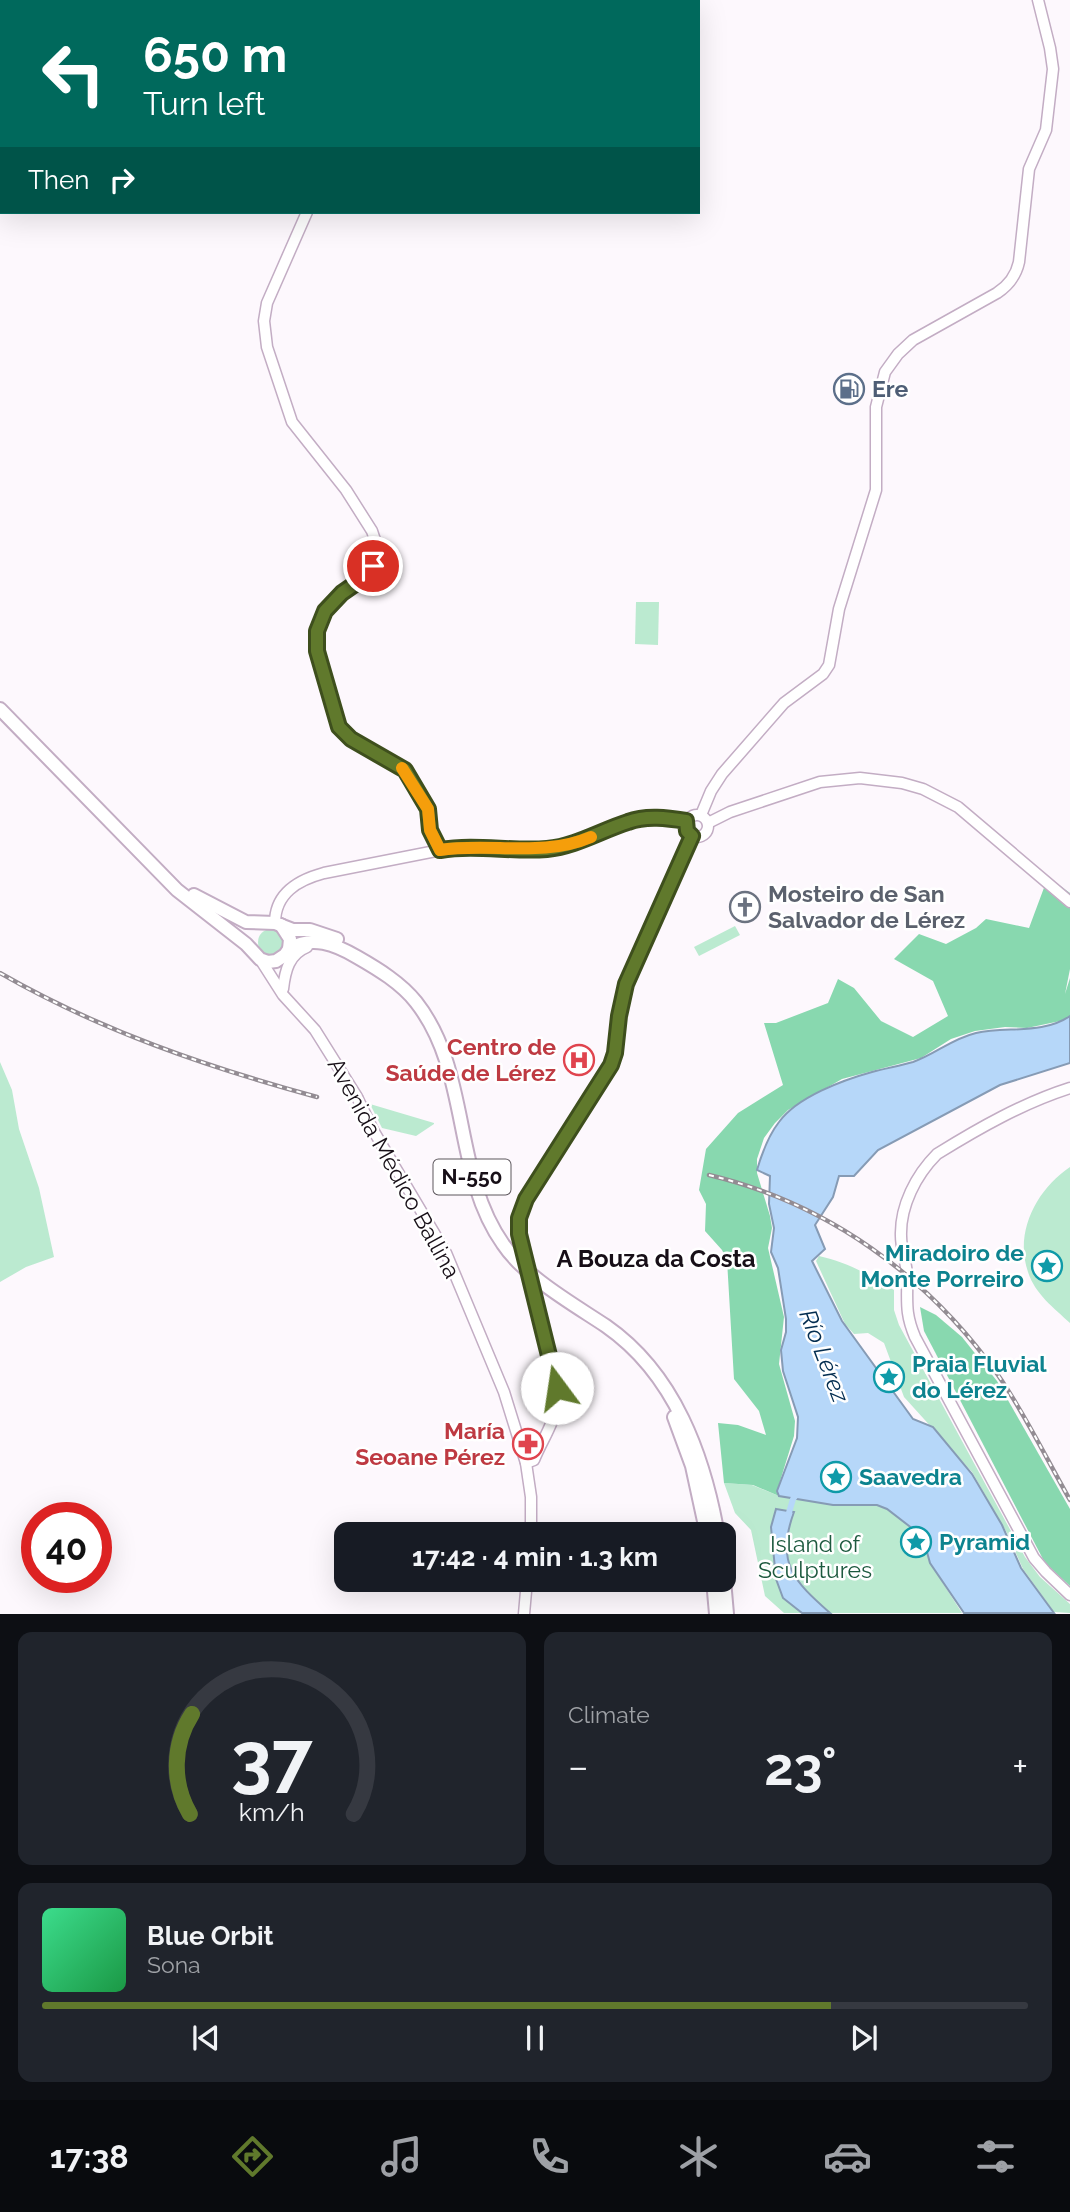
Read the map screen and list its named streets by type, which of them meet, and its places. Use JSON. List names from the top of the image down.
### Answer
{
  "streets": {
    "highway": ["N-550"],
    "street": ["Avenida Médico Ballina"]
  },
  "crossings": [
    ["Avenida Médico Ballina", "N-550"]
  ],
  "districts": ["A Bouza da Costa"],
  "water": ["Río Lérez"],
  "parks": ["Island of Sculptures"],
  "places": {
    "fuel station": ["Ere"],
    "church": ["Mosteiro de San Salvador de Lérez"],
    "hospital": ["Centro de Saúde de Lérez"],
    "place": [
      "Miradoiro de Monte Porreiro",
      "Praia Fluvial do Lérez",
      "Saavedra",
      "Pyramid"
    ],
    "pharmacy": ["María Seoane Pérez"]
  },
  "page": {
    "turn": ["650 m", "Turn left"],
    "then": "Then",
    "limit": "40",
    "trip": "17:42 · 4 min · 1.3 km",
    "tile": "Climate",
    "heat": ["−", "23°", "+"],
    "song": ["Blue Orbit", "Sona"],
    "tabs": "17:38",
    "gauge": ["37", "km/h"]
  }
}
